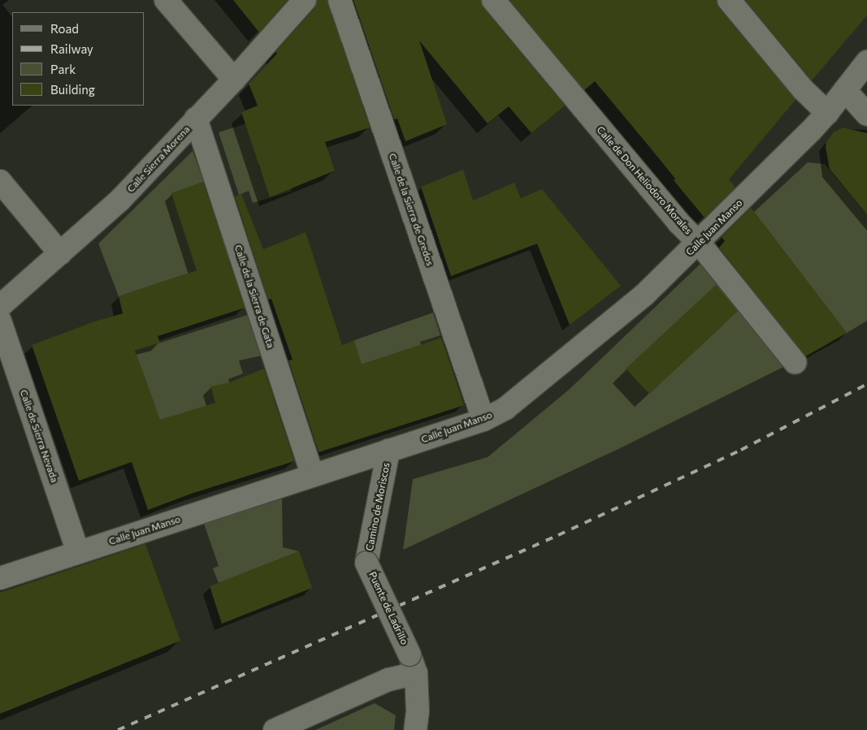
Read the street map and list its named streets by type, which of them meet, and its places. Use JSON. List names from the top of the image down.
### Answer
{
  "streets": {
    "street": [
      "Calle Sierra Morena",
      "Calle de Don Heliodoro Morales",
      "Calle de la Sierra de Gredos",
      "Calle Juan Manso",
      "Calle de la Sierra de Gata",
      "Calle de Sierra Nevada",
      "Camino de Moriscos",
      "Puente de Ladrillo"
    ]
  },
  "crossings": [
    ["Calle Sierra Morena", "Calle de la Sierra de Gata"],
    ["Calle de Don Heliodoro Morales", "Calle Juan Manso"],
    ["Calle de la Sierra de Gredos", "Calle Juan Manso"],
    ["Calle Juan Manso", "Calle de la Sierra de Gata"],
    ["Calle Juan Manso", "Calle de Sierra Nevada"],
    ["Calle Juan Manso", "Camino de Moriscos"],
    ["Camino de Moriscos", "Puente de Ladrillo"]
  ],
  "legend": [
    "Road",
    "Railway",
    "Park",
    "Building"
  ]
}
